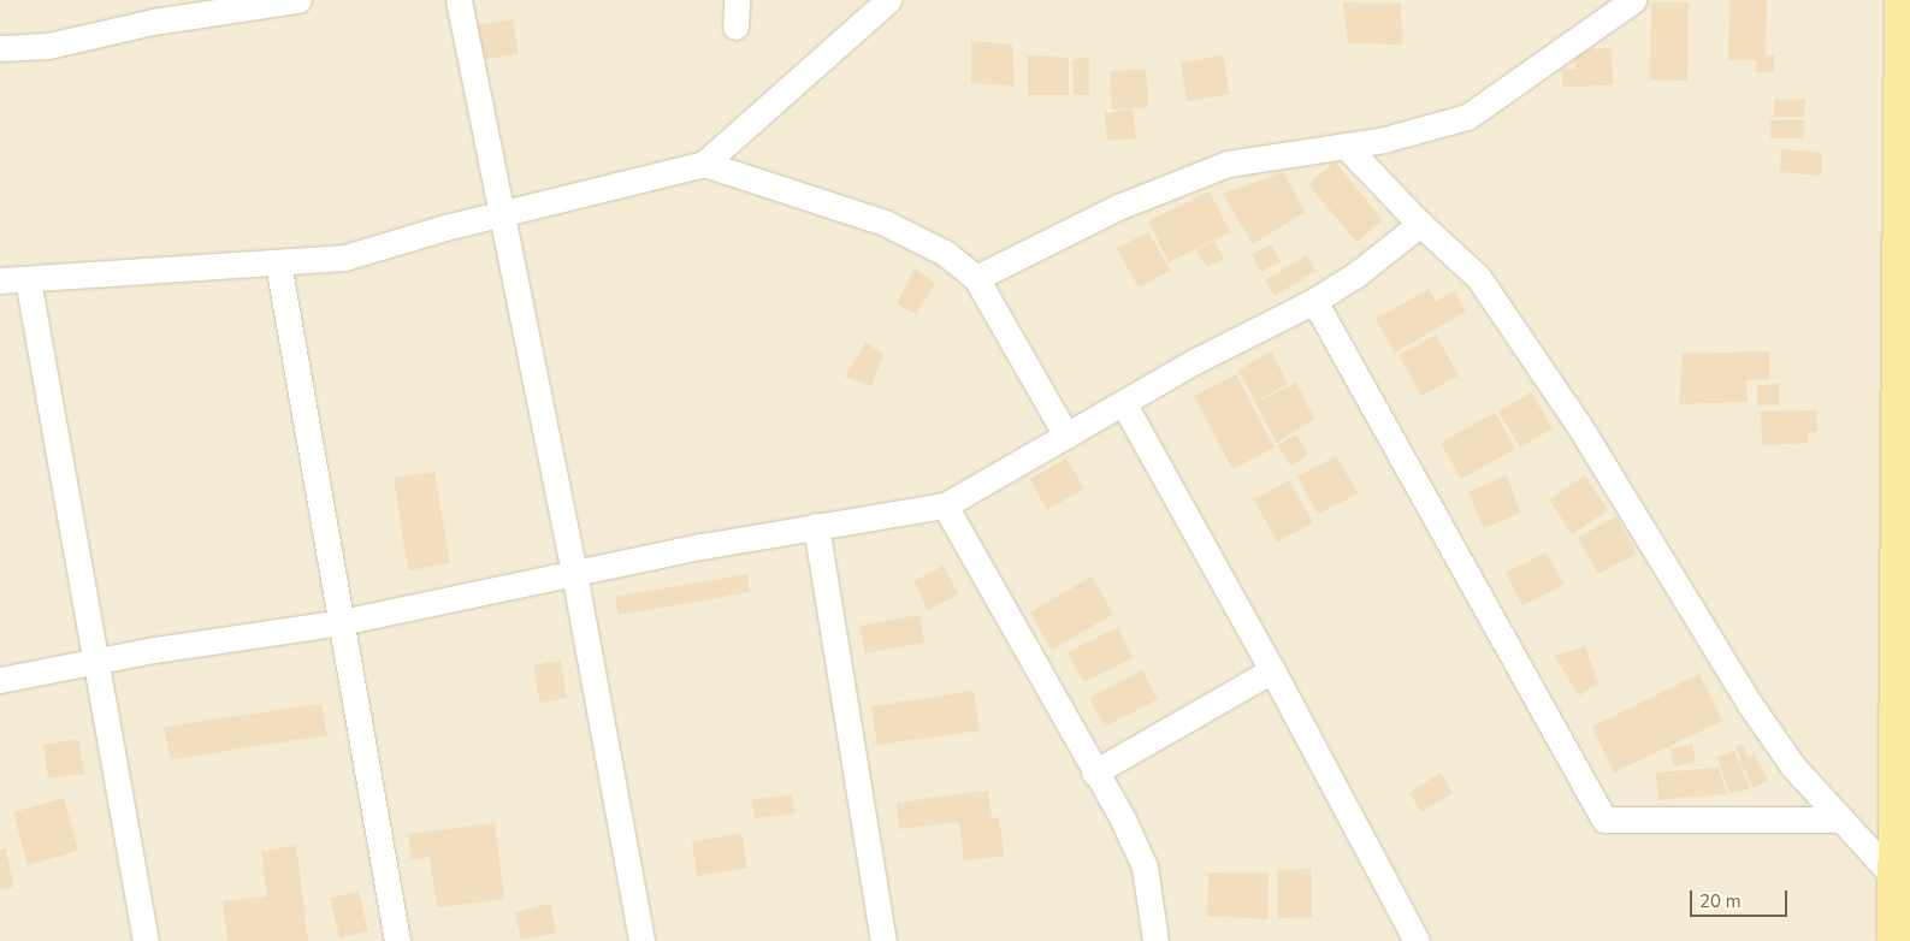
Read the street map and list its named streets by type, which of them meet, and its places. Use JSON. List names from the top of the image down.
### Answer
{
  "scale_bar": "20 m"
}
